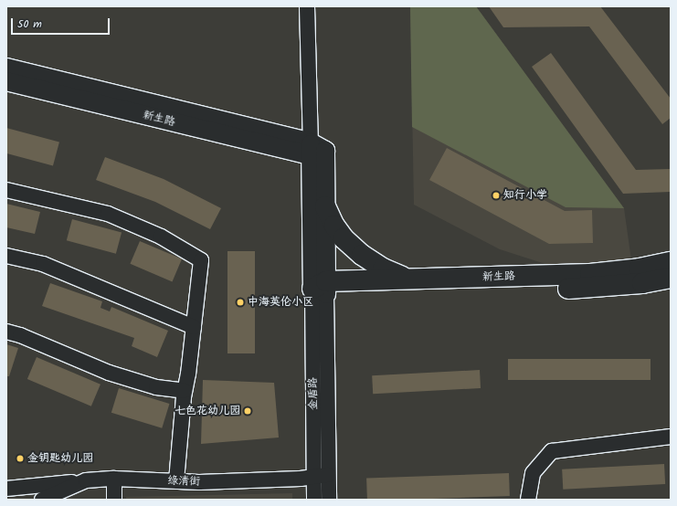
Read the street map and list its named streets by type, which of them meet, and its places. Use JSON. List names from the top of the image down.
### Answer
{
  "streets": {
    "main road": ["新生路"],
    "street": ["金盾路", "绿清街"]
  },
  "crossings": [
    ["新生路", "金盾路"],
    ["金盾路", "绿清街"]
  ],
  "places": [
    "知行小学",
    "中海英伦小区",
    "七色花幼儿园",
    "金钥匙幼儿园"
  ],
  "scale_bar": "50 m"
}
